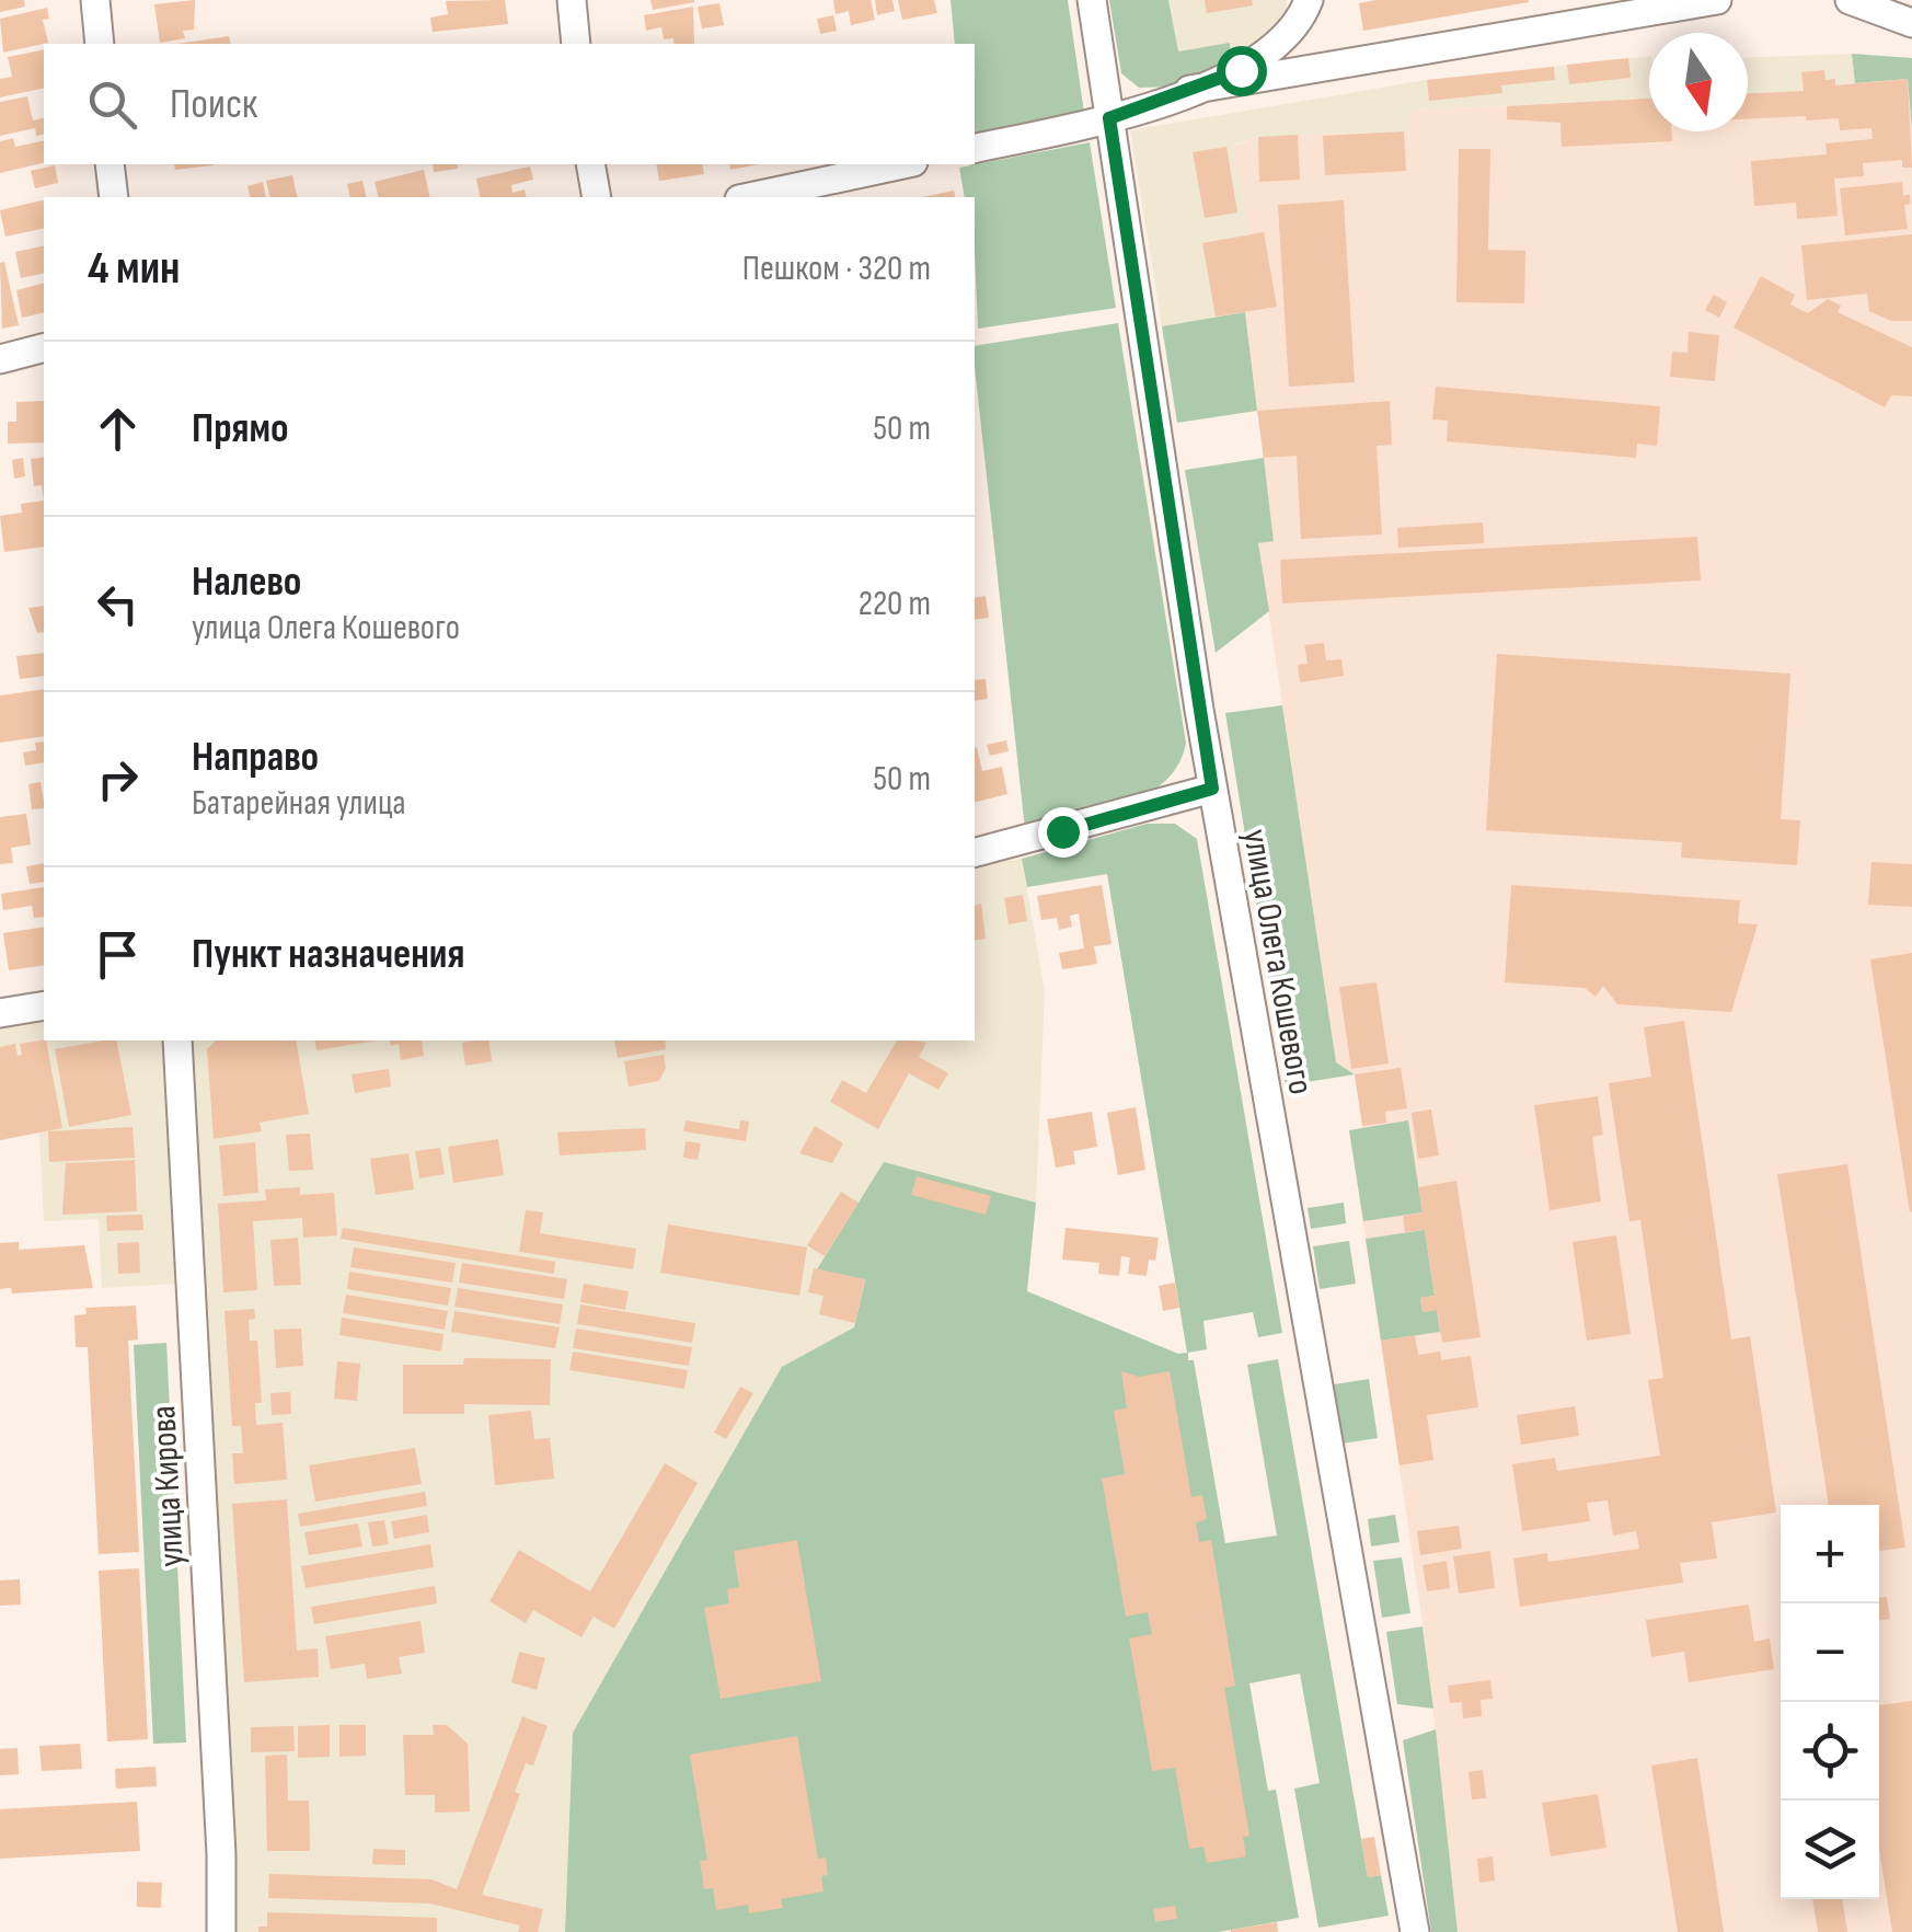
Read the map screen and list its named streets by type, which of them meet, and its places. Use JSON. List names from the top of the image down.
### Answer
{
  "streets": {
    "street": ["улица Олега Кошевого", "улица Кирова"]
  },
  "north": "bottom",
  "page": {
    "search": "Поиск",
    "heading": ["4 мин", "Пешком · 320 m"],
    "list": [
      ["Прямо", "50 m"],
      ["Налево", "улица Олега Кошевого", "220 m"],
      ["Направо", "Батарейная улица", "50 m"],
      "Пункт назначения"
    ],
    "map_buttons": ["+", "−"]
  }
}
